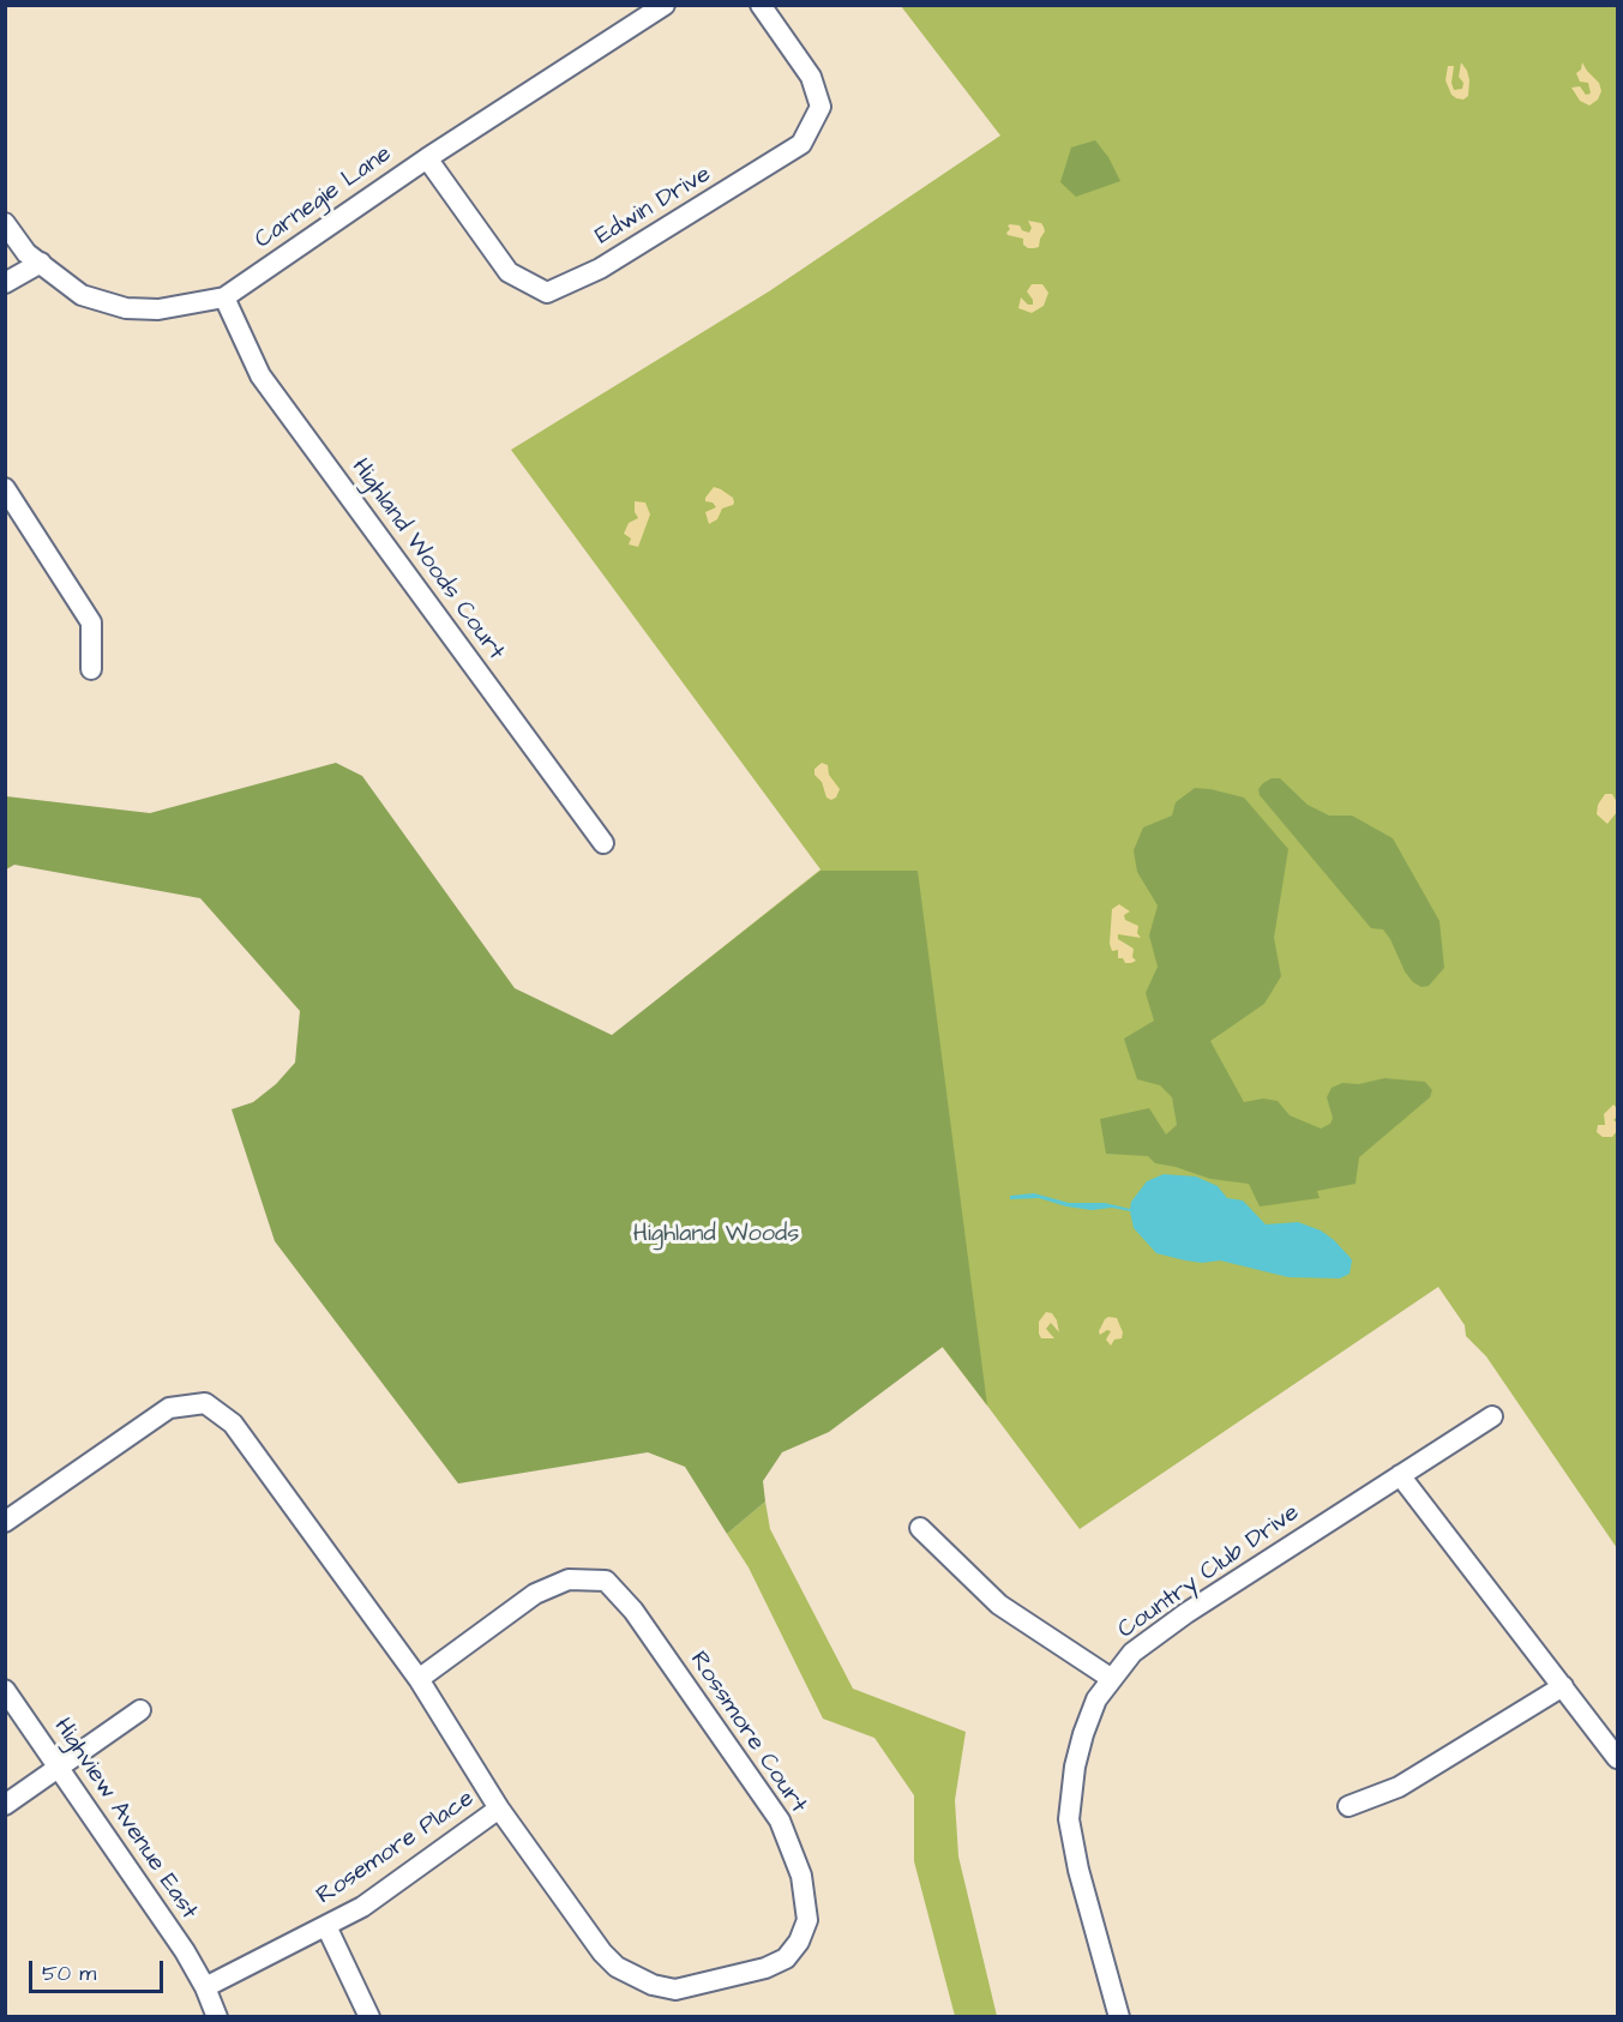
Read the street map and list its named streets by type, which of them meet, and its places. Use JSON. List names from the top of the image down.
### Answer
{
  "streets": {
    "street": [
      "Carnegie Lane",
      "Edwin Drive",
      "Highland Woods Court",
      "Country Club Drive",
      "Rossmore Court",
      "Highview Avenue East",
      "Rosemore Place"
    ]
  },
  "crossings": [
    ["Carnegie Lane", "Edwin Drive"],
    ["Carnegie Lane", "Highland Woods Court"],
    ["Rossmore Court", "Rosemore Place"],
    ["Highview Avenue East", "Rosemore Place"]
  ],
  "parks": ["Highland Woods"],
  "scale_bar": "50 m"
}
